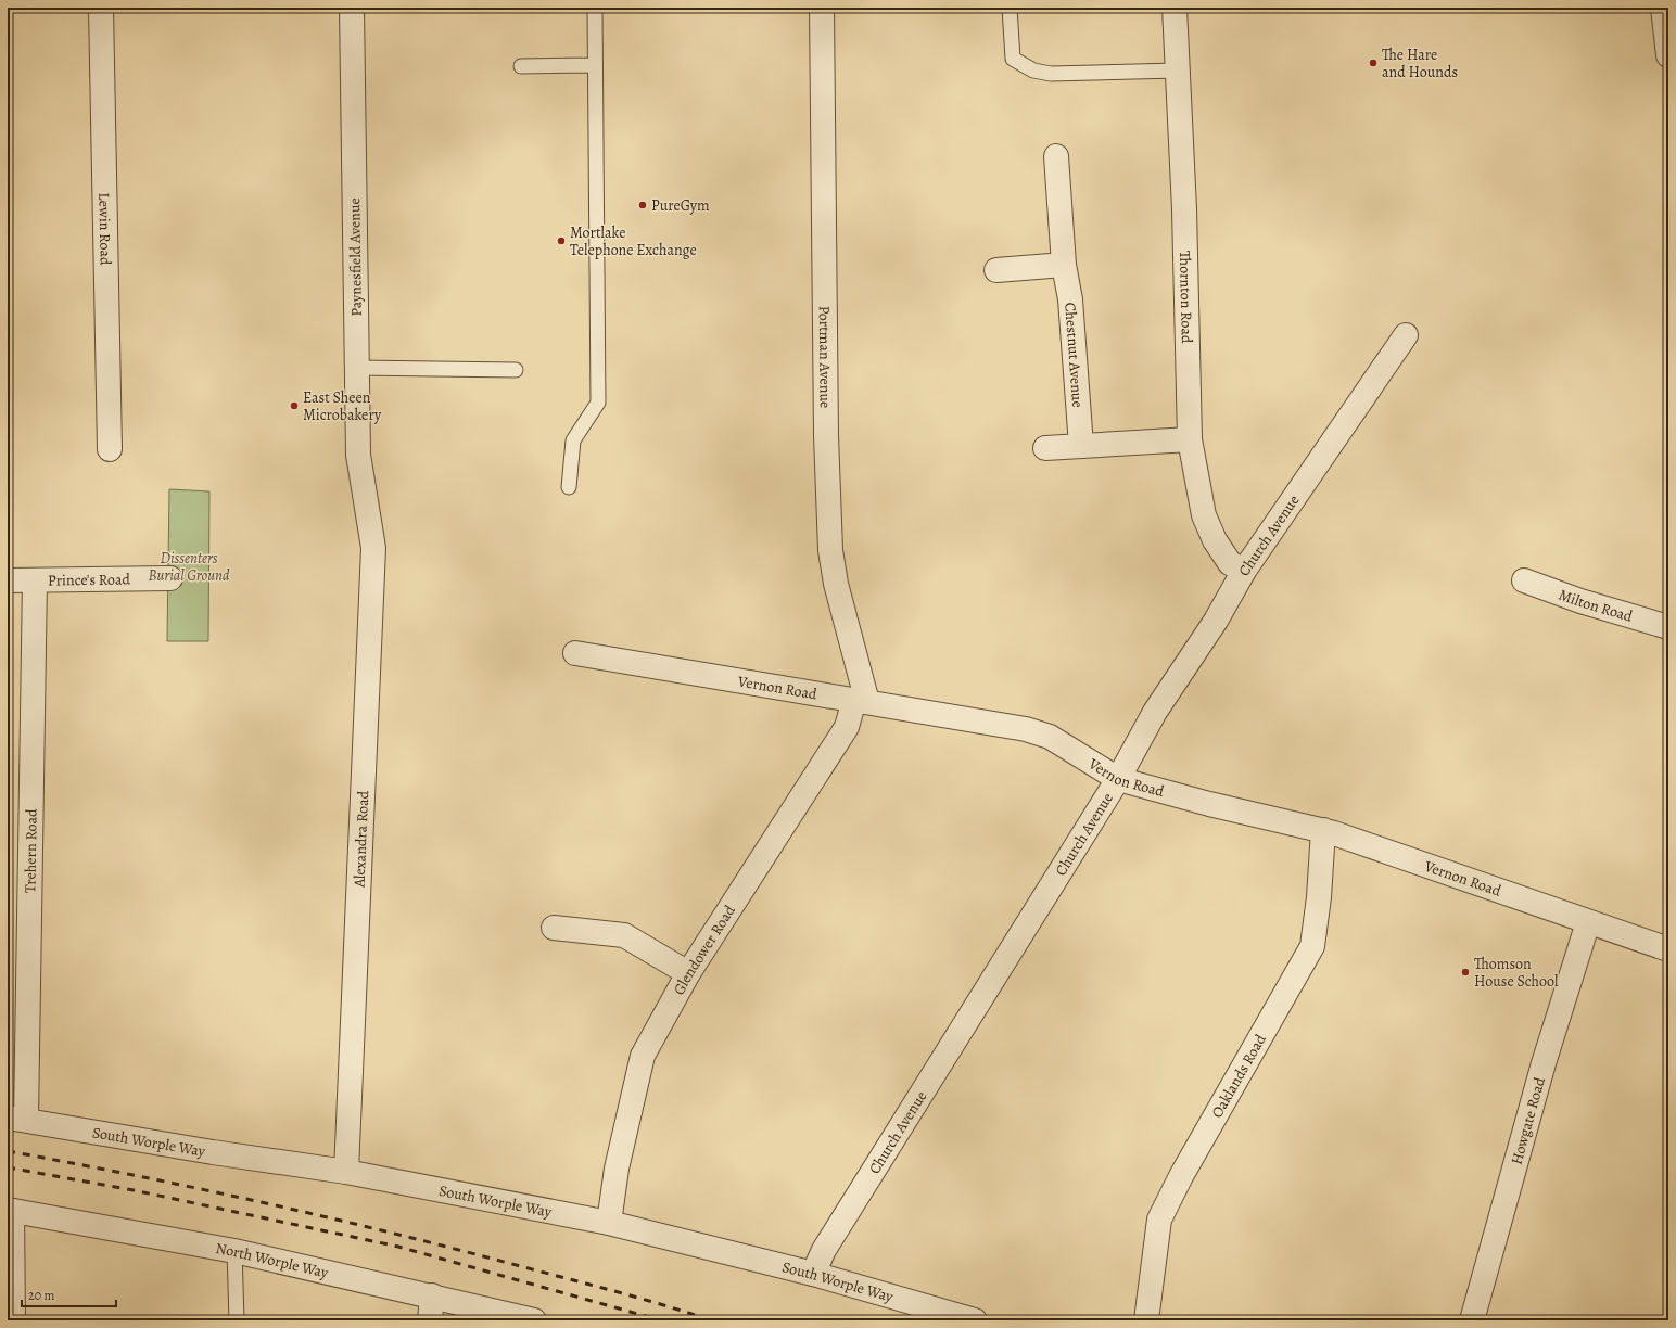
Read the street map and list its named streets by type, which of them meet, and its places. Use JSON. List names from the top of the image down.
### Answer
{
  "streets": {
    "street": [
      "Lewin Road",
      "Paynesfield Avenue",
      "Thornton Road",
      "Chestnut Avenue",
      "Portman Avenue",
      "Church Avenue",
      "Prince's Road",
      "Milton Road",
      "Vernon Road",
      "Alexandra Road",
      "Trehern Road",
      "Glendower Road",
      "Oaklands Road",
      "Howgate Road",
      "South Worple Way",
      "North Worple Way"
    ]
  },
  "crossings": [
    ["Paynesfield Avenue", "Alexandra Road"],
    ["Thornton Road", "Church Avenue"],
    ["Portman Avenue", "Vernon Road"],
    ["Portman Avenue", "Glendower Road"],
    ["Church Avenue", "Vernon Road"],
    ["Church Avenue", "South Worple Way"],
    ["Prince's Road", "Trehern Road"],
    ["Vernon Road", "Glendower Road"],
    ["Vernon Road", "Oaklands Road"],
    ["Vernon Road", "Howgate Road"],
    ["Alexandra Road", "South Worple Way"],
    ["Trehern Road", "South Worple Way"],
    ["Glendower Road", "South Worple Way"]
  ],
  "parks": ["Dissenters Burial Ground"],
  "places": [
    "The Hare and Hounds",
    "PureGym",
    "Mortlake Telephone Exchange",
    "East Sheen Microbakery",
    "Thomson House School"
  ],
  "scale_bar": "20 m"
}
